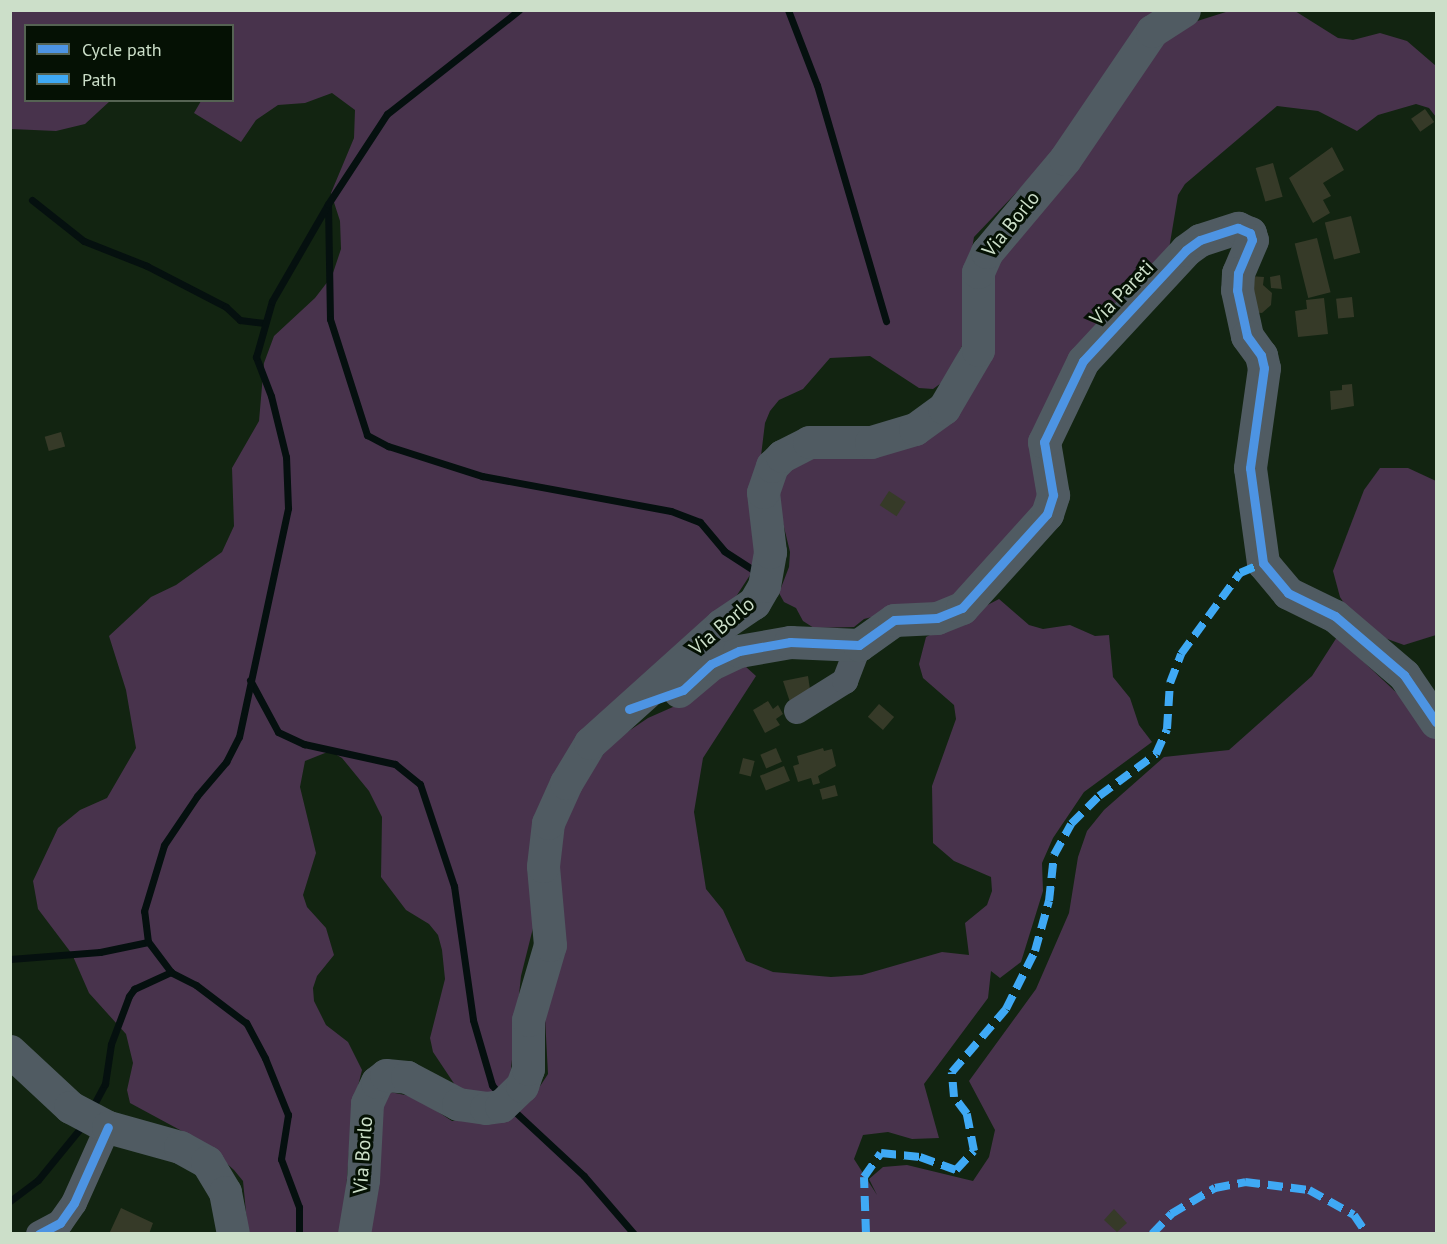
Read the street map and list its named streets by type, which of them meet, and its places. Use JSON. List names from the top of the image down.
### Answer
{
  "streets": {
    "main road": ["Via Borlo", "Via Pareti"]
  },
  "legend": ["Cycle path", "Path"]
}
